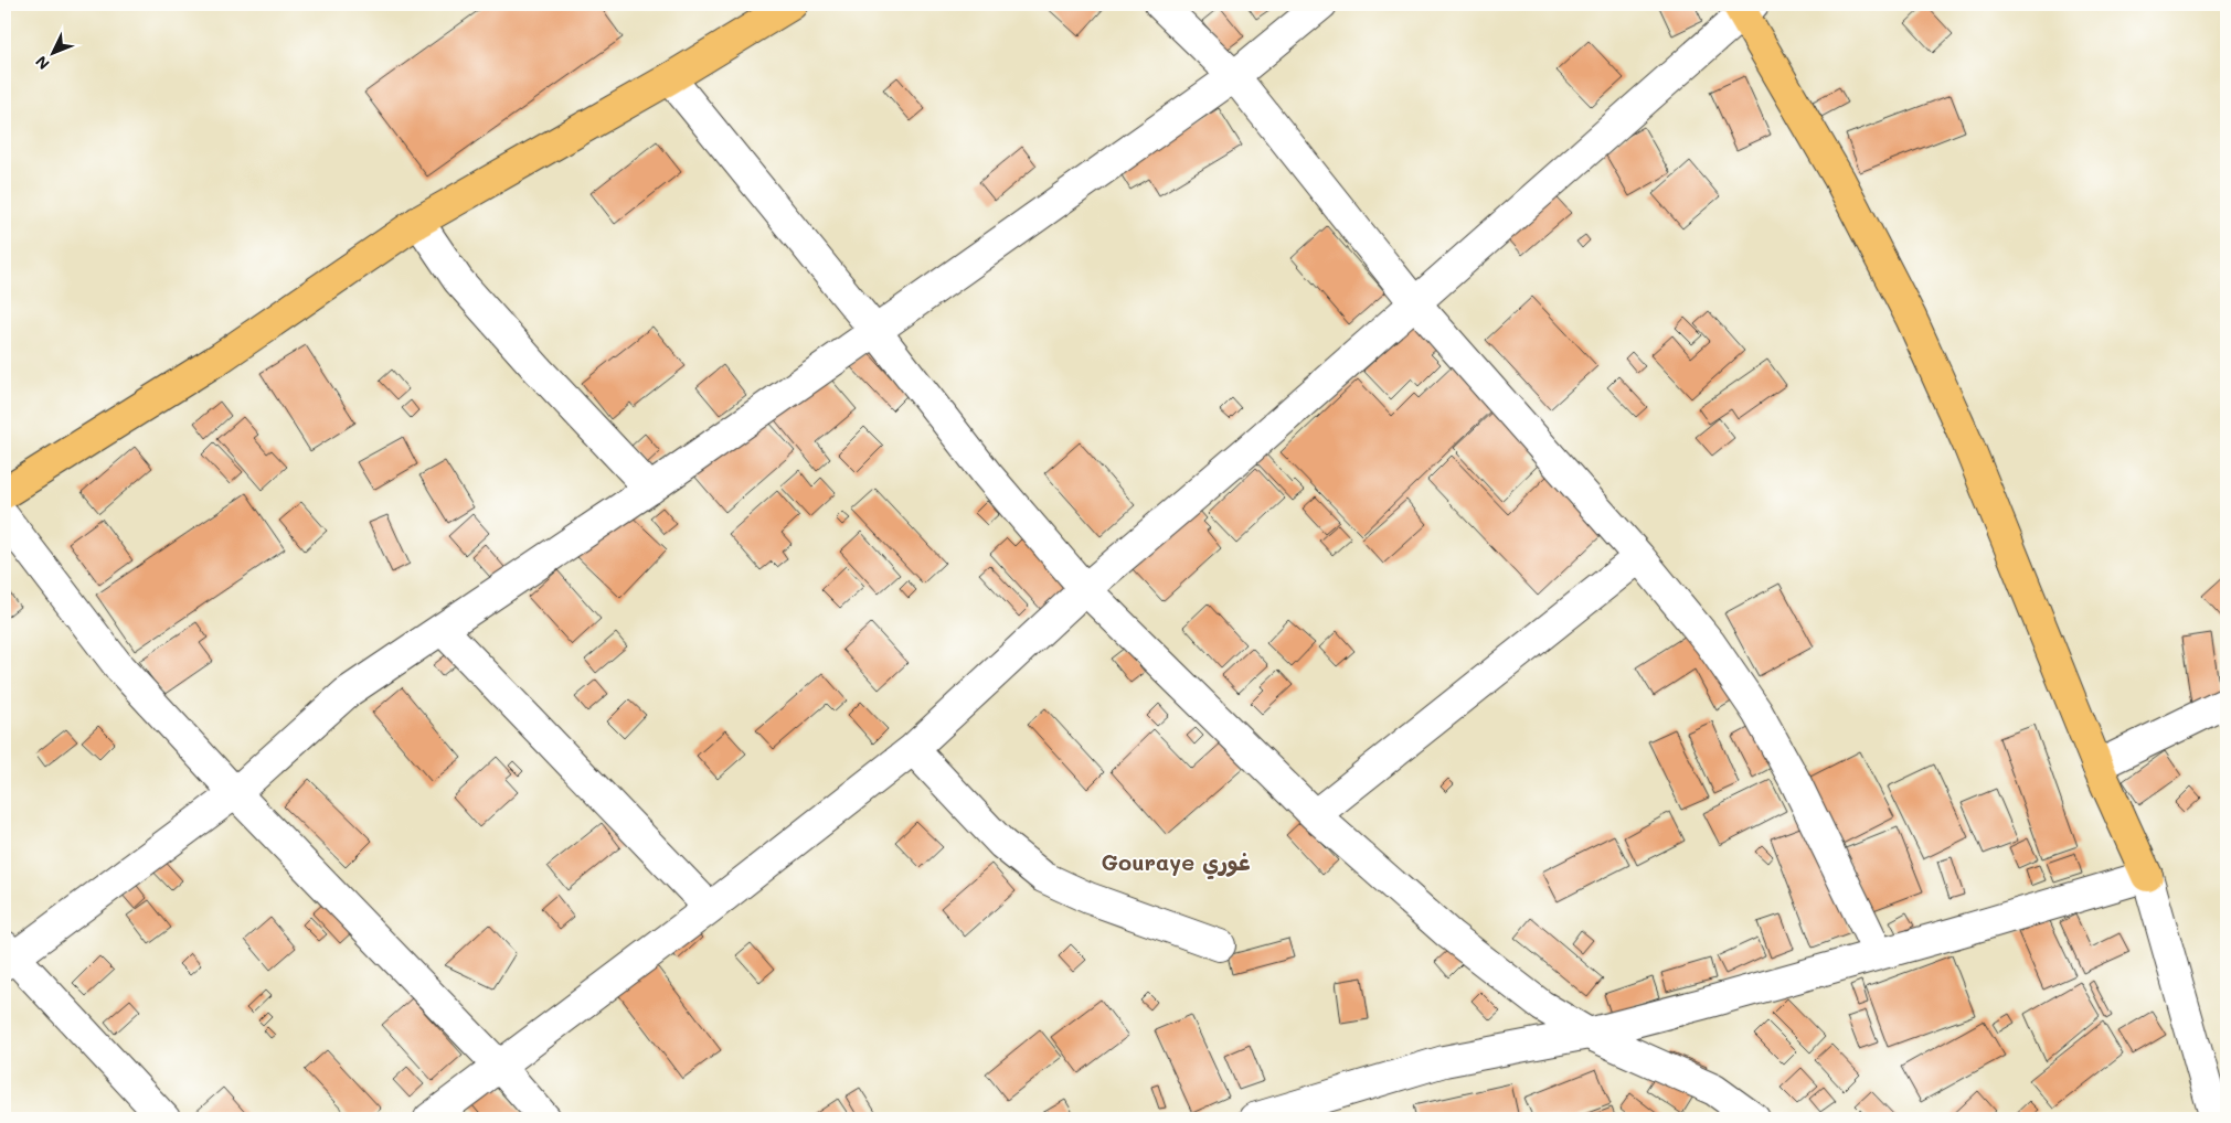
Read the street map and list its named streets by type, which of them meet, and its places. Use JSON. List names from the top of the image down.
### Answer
{
  "districts": ["Gouraye غوري"],
  "north": "bottom left"
}
